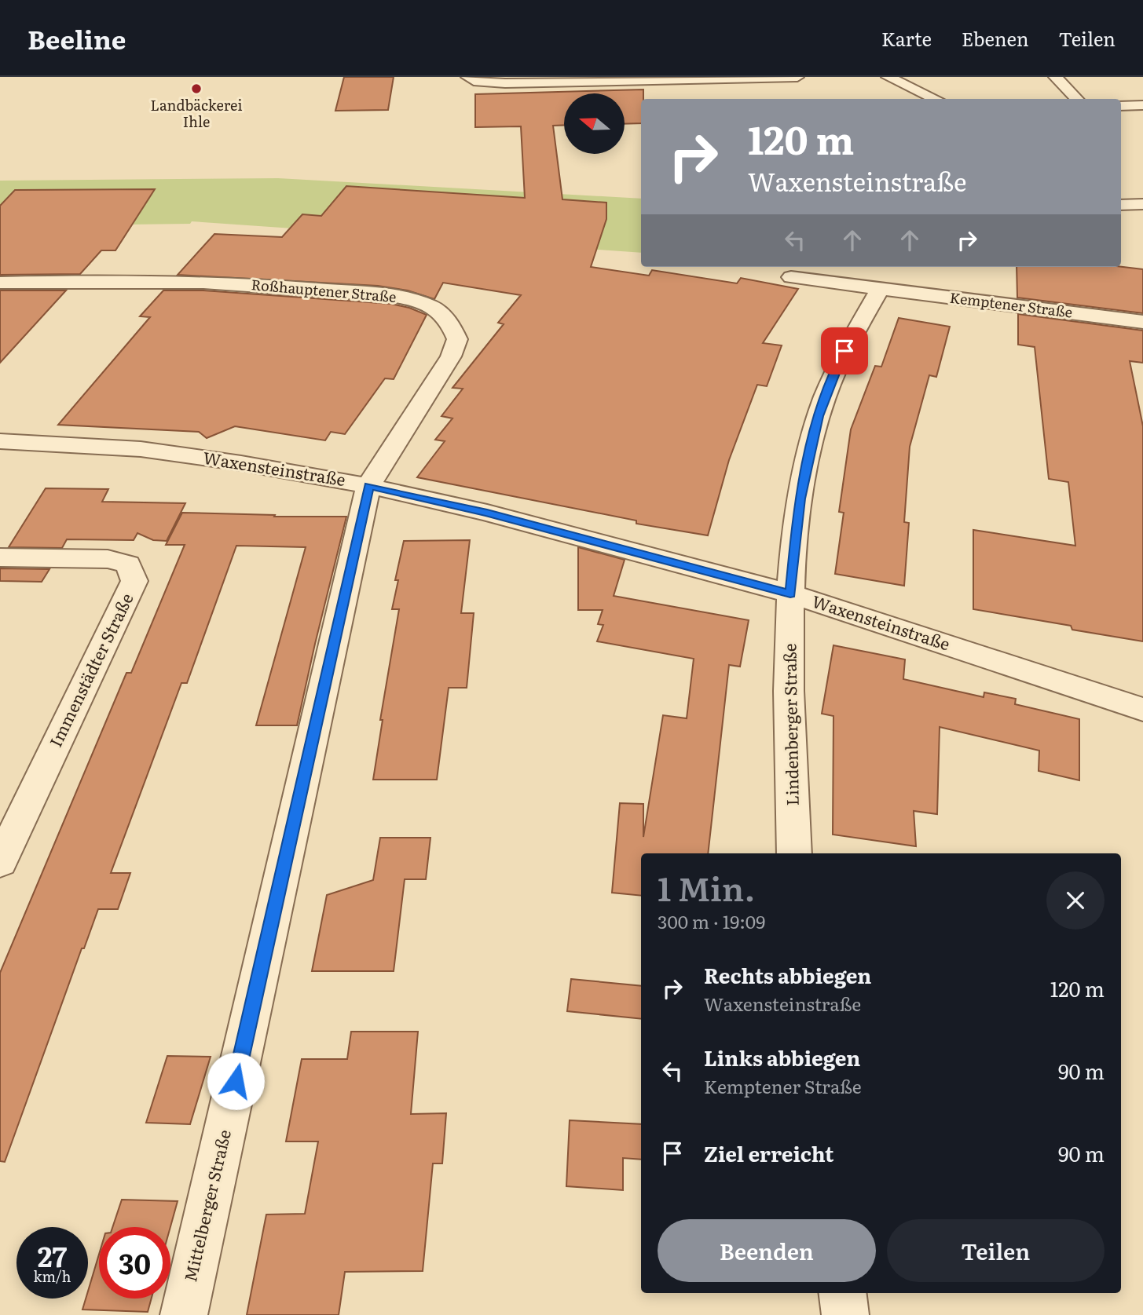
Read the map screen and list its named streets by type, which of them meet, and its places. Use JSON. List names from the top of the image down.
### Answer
{
  "streets": {
    "street": [
      "Roßhauptener Straße",
      "Kemptener Straße",
      "Waxensteinstraße",
      "Immenstädter Straße",
      "Lindenberger Straße",
      "Mittelberger Straße"
    ]
  },
  "crossings": [
    ["Roßhauptener Straße", "Waxensteinstraße"],
    ["Roßhauptener Straße", "Mittelberger Straße"],
    ["Waxensteinstraße", "Lindenberger Straße"],
    ["Waxensteinstraße", "Mittelberger Straße"]
  ],
  "places": ["Landbäckerei Ihle"],
  "north": "left",
  "page": {
    "header": "Beeline",
    "nav": ["Karte", "Ebenen", "Teilen"],
    "turn": ["120 m", "Waxensteinstraße"],
    "heading": ["1 Min.", "300 m · 19:09"],
    "list": [
      {
        "name": "Rechts abbiegen",
        "note": "Waxensteinstraße",
        "value": "120 m"
      },
      {
        "name": "Links abbiegen",
        "note": "Kemptener Straße",
        "value": "90 m"
      },
      {
        "name": "Ziel erreicht",
        "value": "90 m"
      }
    ],
    "buttons": ["Beenden", "Teilen"],
    "speed": "27 km/h",
    "limit": "30"
  }
}
